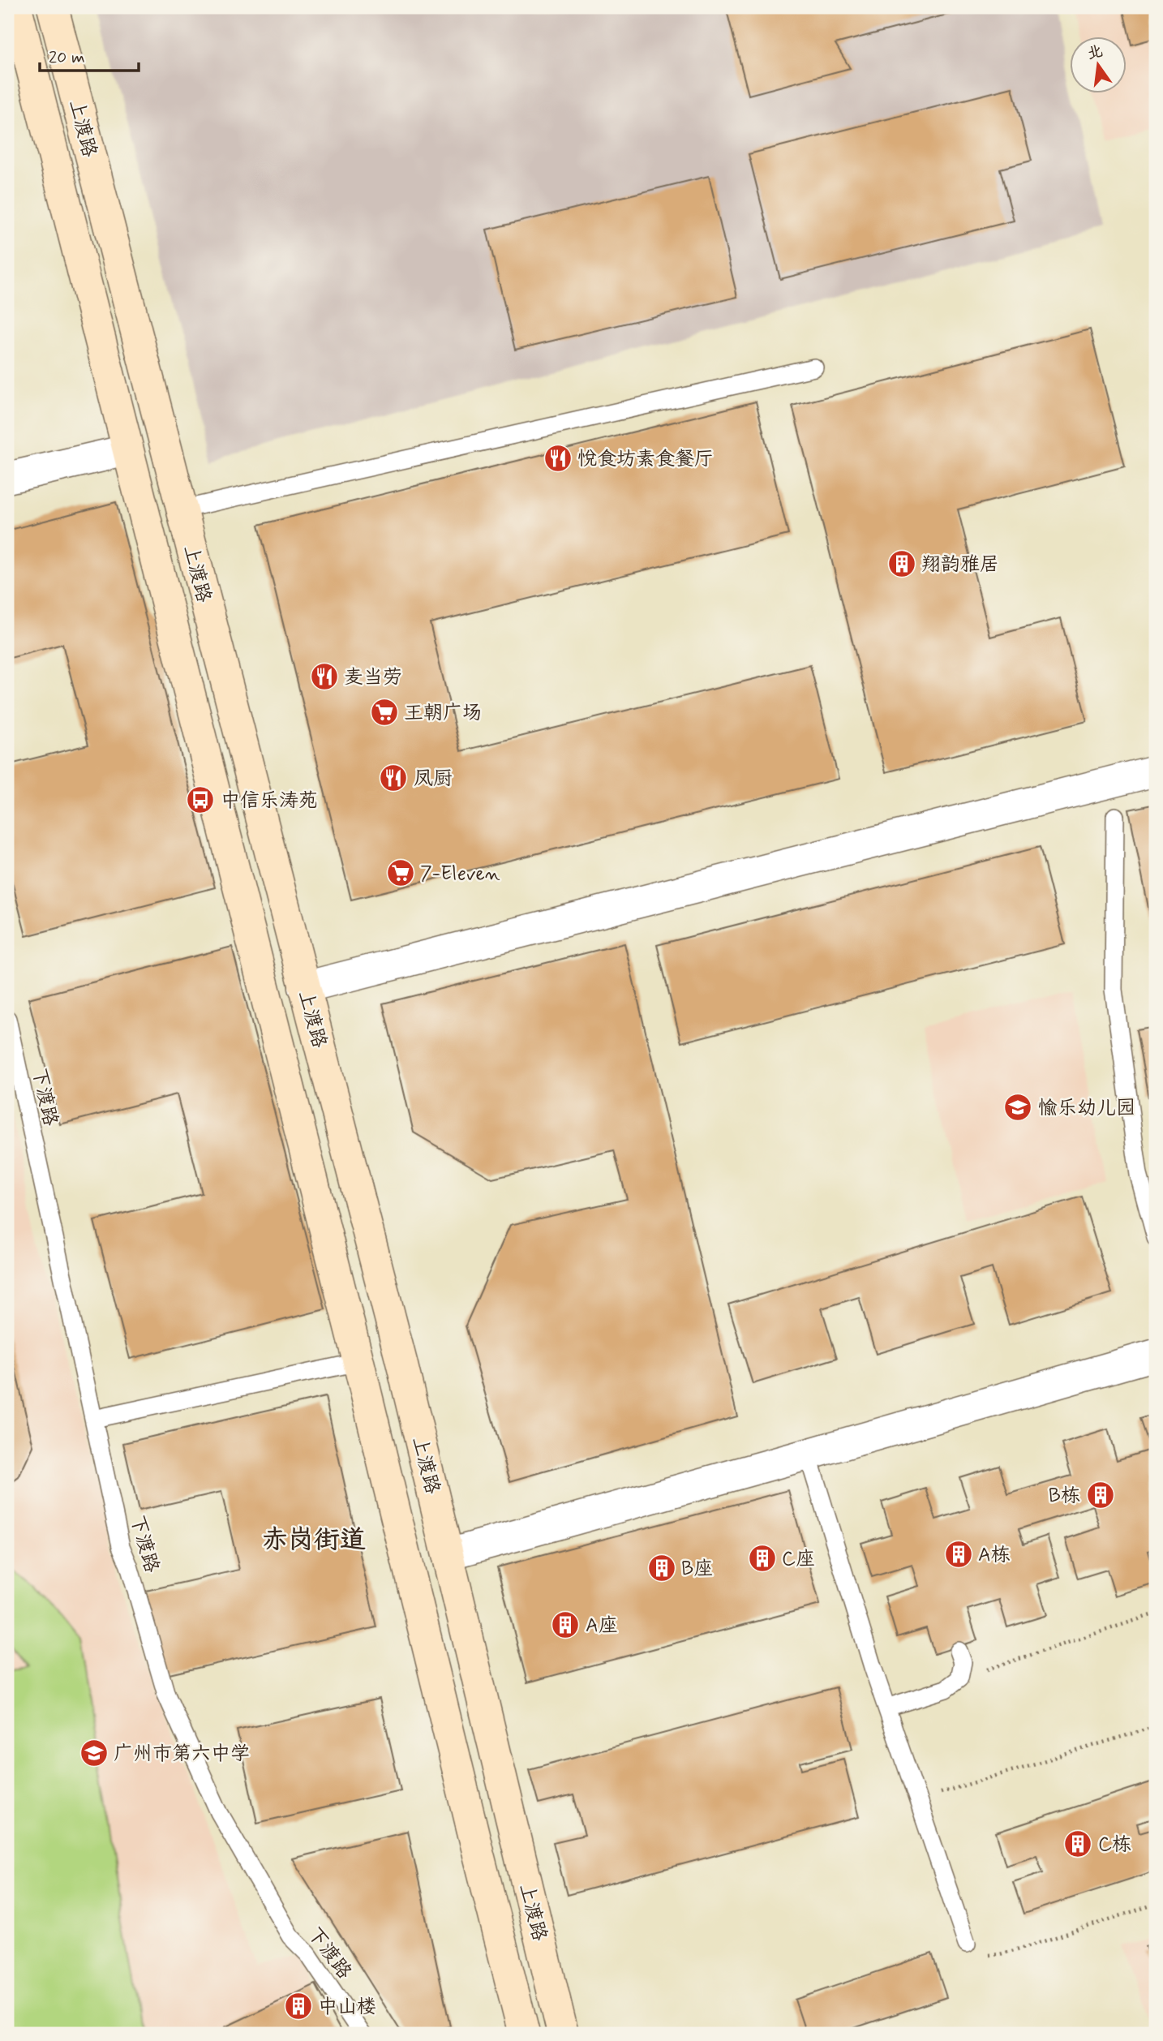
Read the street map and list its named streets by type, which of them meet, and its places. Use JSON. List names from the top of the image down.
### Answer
{
  "streets": {
    "main road": ["上渡路"],
    "lane": ["下渡路"]
  },
  "districts": ["赤岗街道"],
  "places": {
    "restaurant": ["悦食坊素食餐厅", "麦当劳", "凤厨"],
    "building": [
      "翔韵雅居",
      "B栋",
      "A栋",
      "C座",
      "B座",
      "A座",
      "C栋",
      "中山楼"
    ],
    "supermarket": ["王朝广场", "7-Eleven"],
    "bus stop": ["中信乐涛苑"],
    "school or university": ["愉乐幼儿园", "广州市第六中学"]
  },
  "scale_bar": "20 m",
  "north": "top"
}
